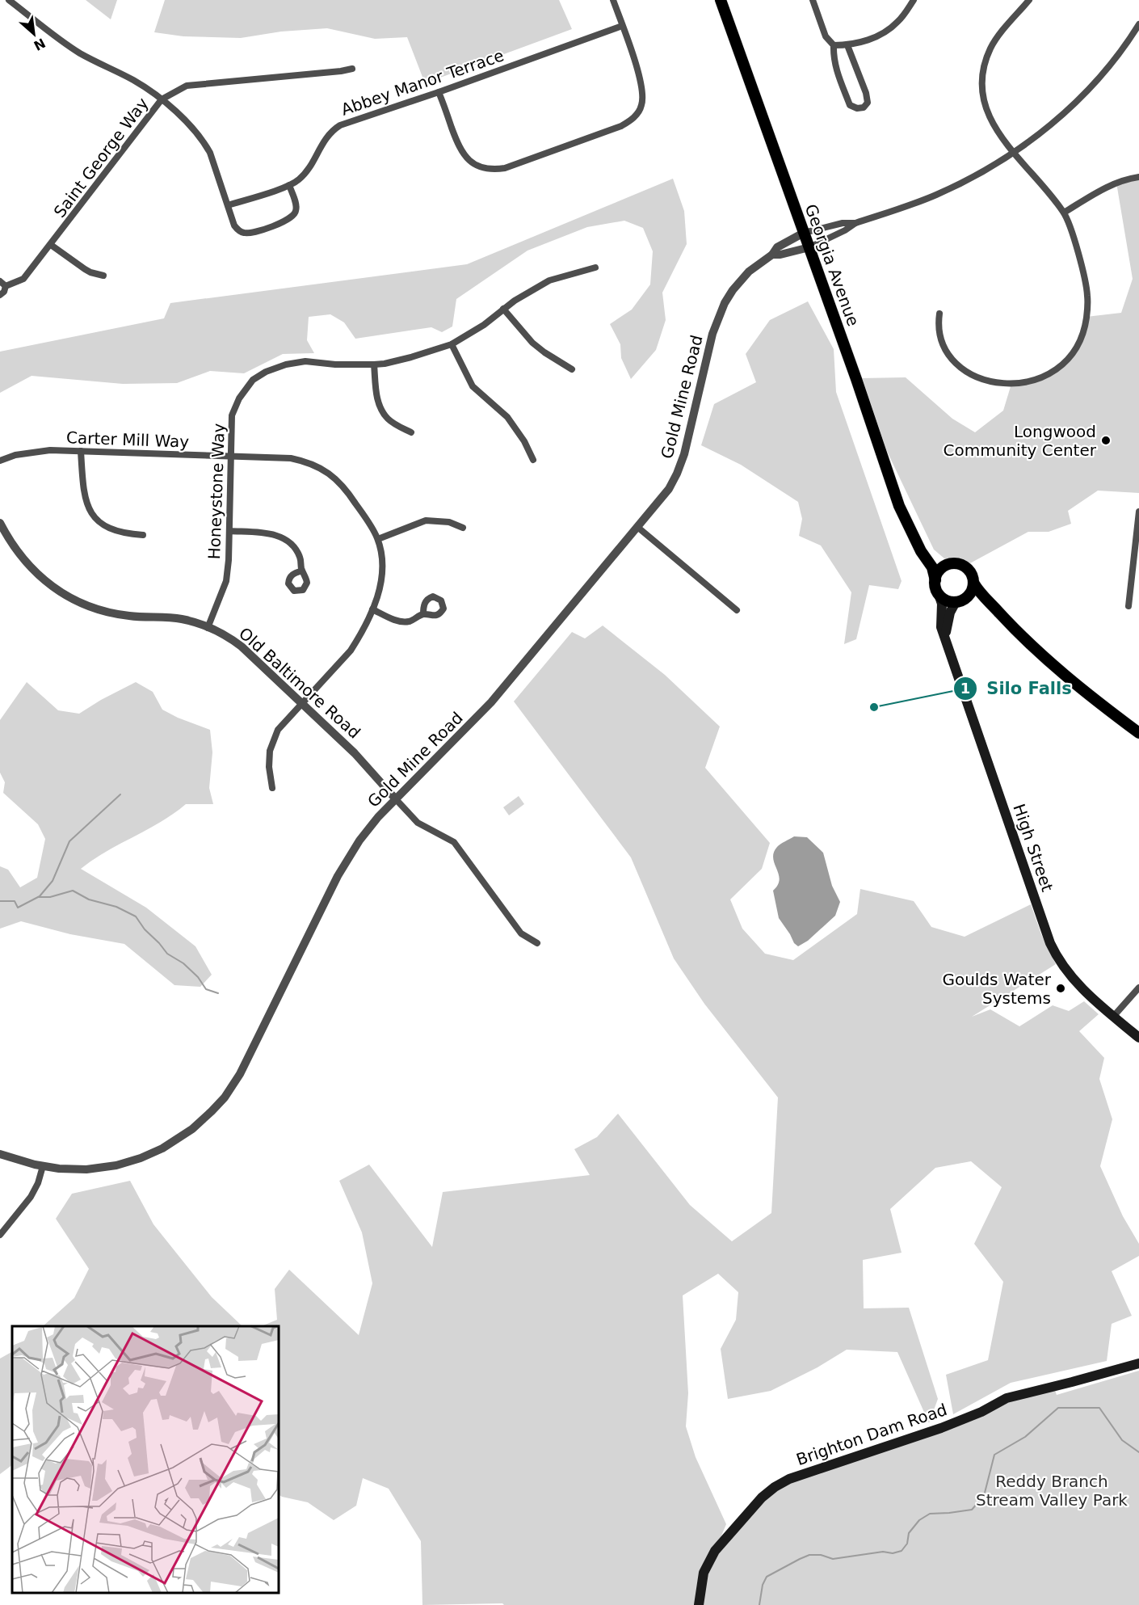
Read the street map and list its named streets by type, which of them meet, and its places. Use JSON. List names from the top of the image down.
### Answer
{
  "streets": {
    "main road": ["Georgia Avenue", "High Street", "Brighton Dam Road"],
    "street": [
      "Abbey Manor Terrace",
      "Saint George Way",
      "Gold Mine Road",
      "Carter Mill Way",
      "Honeystone Way",
      "Old Baltimore Road"
    ]
  },
  "crossings": [
    ["Georgia Avenue", "Gold Mine Road"],
    ["Georgia Avenue", "High Street"],
    ["Gold Mine Road", "Old Baltimore Road"],
    ["Carter Mill Way", "Honeystone Way"],
    ["Carter Mill Way", "Old Baltimore Road"],
    ["Honeystone Way", "Old Baltimore Road"]
  ],
  "parks": ["Reddy Branch Stream Valley Park"],
  "places": ["Longwood Community Center", "Silo Falls", "Goulds Water Systems"],
  "north": "bottom right"
}
